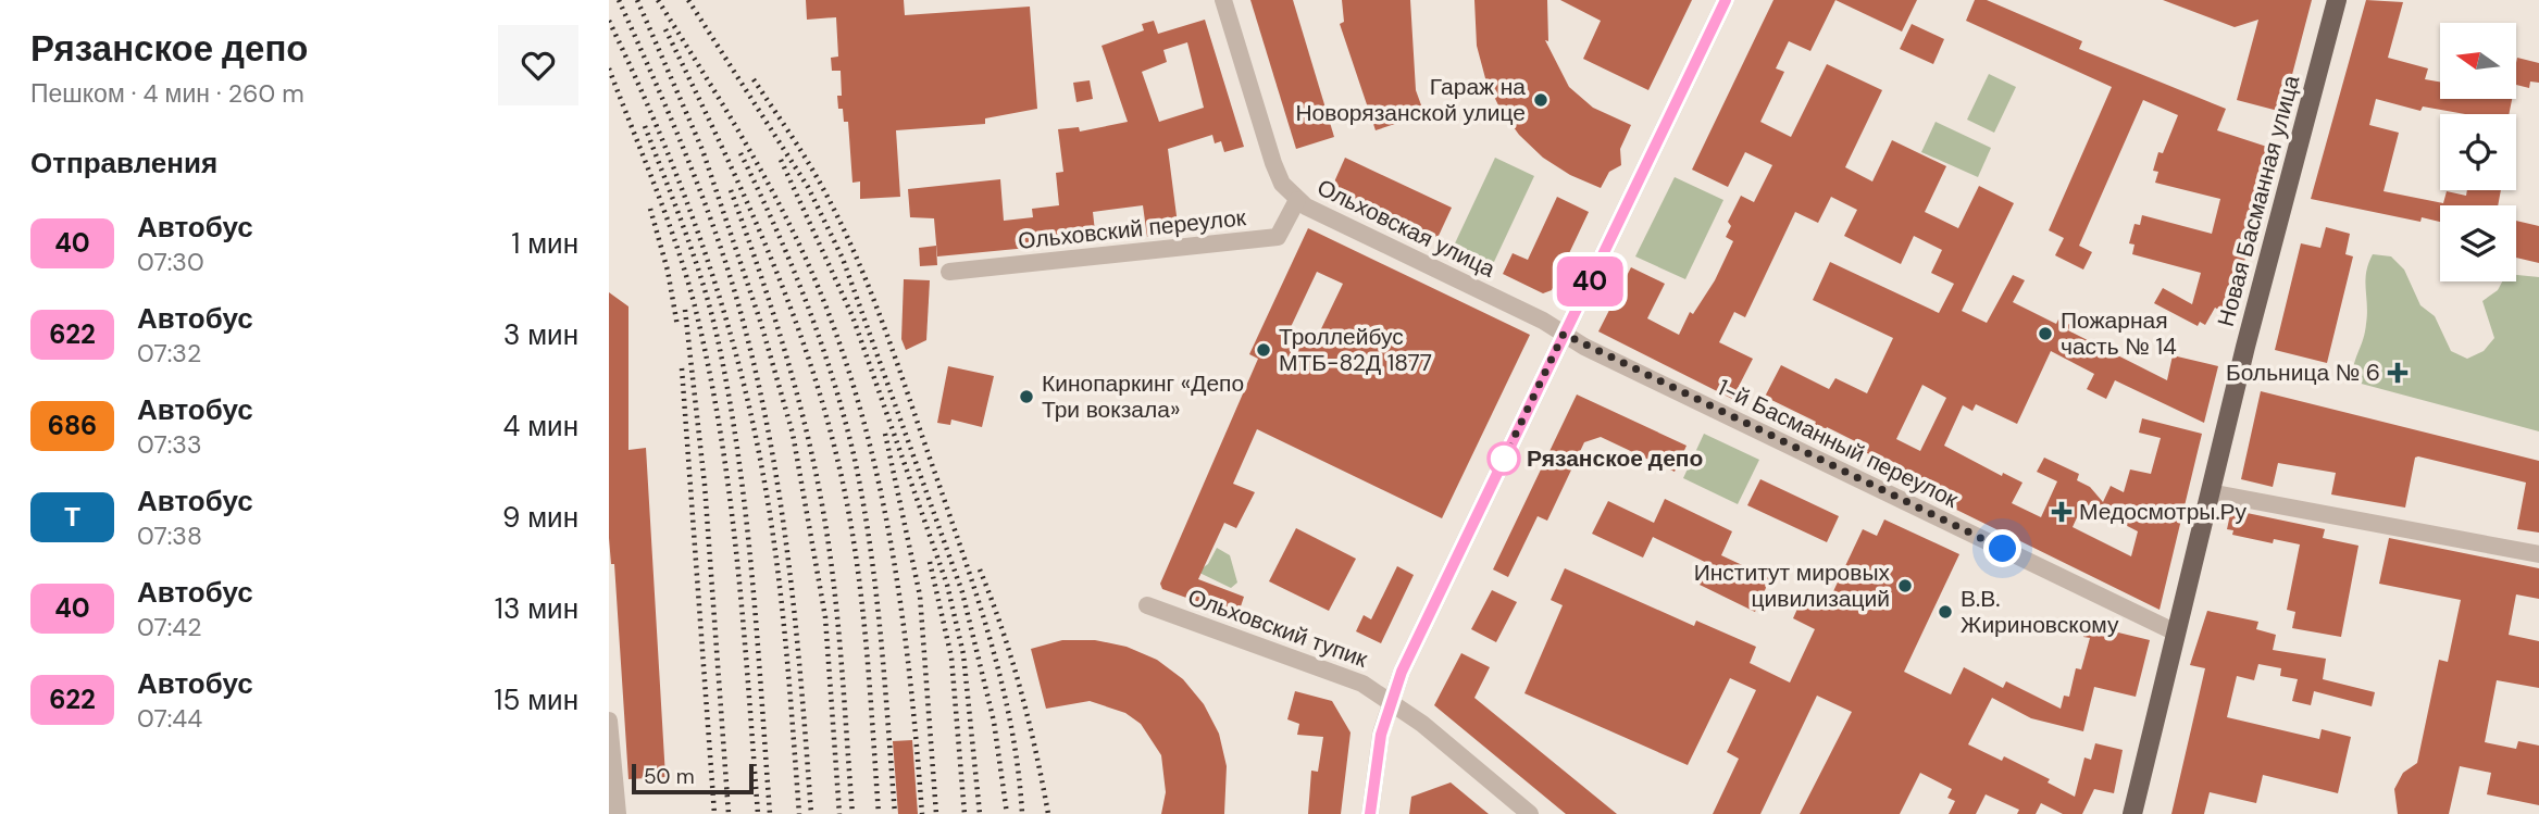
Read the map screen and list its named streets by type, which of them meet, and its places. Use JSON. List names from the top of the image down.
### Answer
{
  "streets": {
    "main road": ["Новая Басманная улица"],
    "street": [
      "Ольховская улица",
      "Ольховский переулок",
      "1-й Басманный переулок",
      "Ольховский тупик"
    ]
  },
  "crossings": [
    ["Новая Басманная улица", "1-й Басманный переулок"],
    ["Ольховская улица", "Ольховский переулок"],
    ["Ольховская улица", "1-й Басманный переулок"]
  ],
  "places": {
    "other": [
      "Гараж на Новорязанской улице",
      "Пожарная часть № 14",
      "Троллейбус МТБ-82Д 1877",
      "Кинопаркинг «Депо Три вокзала»",
      "Рязанское депо",
      "Институт мировых цивилизаций",
      "В.В. Жириновскому"
    ],
    "health": ["Больница № 6", "Медосмотры.Ру"]
  },
  "lines": ["bus line 40"],
  "scale_bar": "50 m",
  "north": "left",
  "page": {
    "heading": [
      ["Рязанское депо", "Пешком · 4 мин · 260 m"],
      "Отправления"
    ],
    "on_map": "40",
    "list": [
      {
        "mark": "40",
        "name": "Автобус",
        "note": "07:30",
        "value": "1 мин"
      },
      {
        "mark": "622",
        "name": "Автобус",
        "note": "07:32",
        "value": "3 мин"
      },
      {
        "mark": "686",
        "name": "Автобус",
        "note": "07:33",
        "value": "4 мин"
      },
      {
        "mark": "Т",
        "name": "Автобус",
        "note": "07:38",
        "value": "9 мин"
      },
      {
        "mark": "40",
        "name": "Автобус",
        "note": "07:42",
        "value": "13 мин"
      },
      {
        "mark": "622",
        "name": "Автобус",
        "note": "07:44",
        "value": "15 мин"
      }
    ],
    "scale": "50 m"
  }
}
